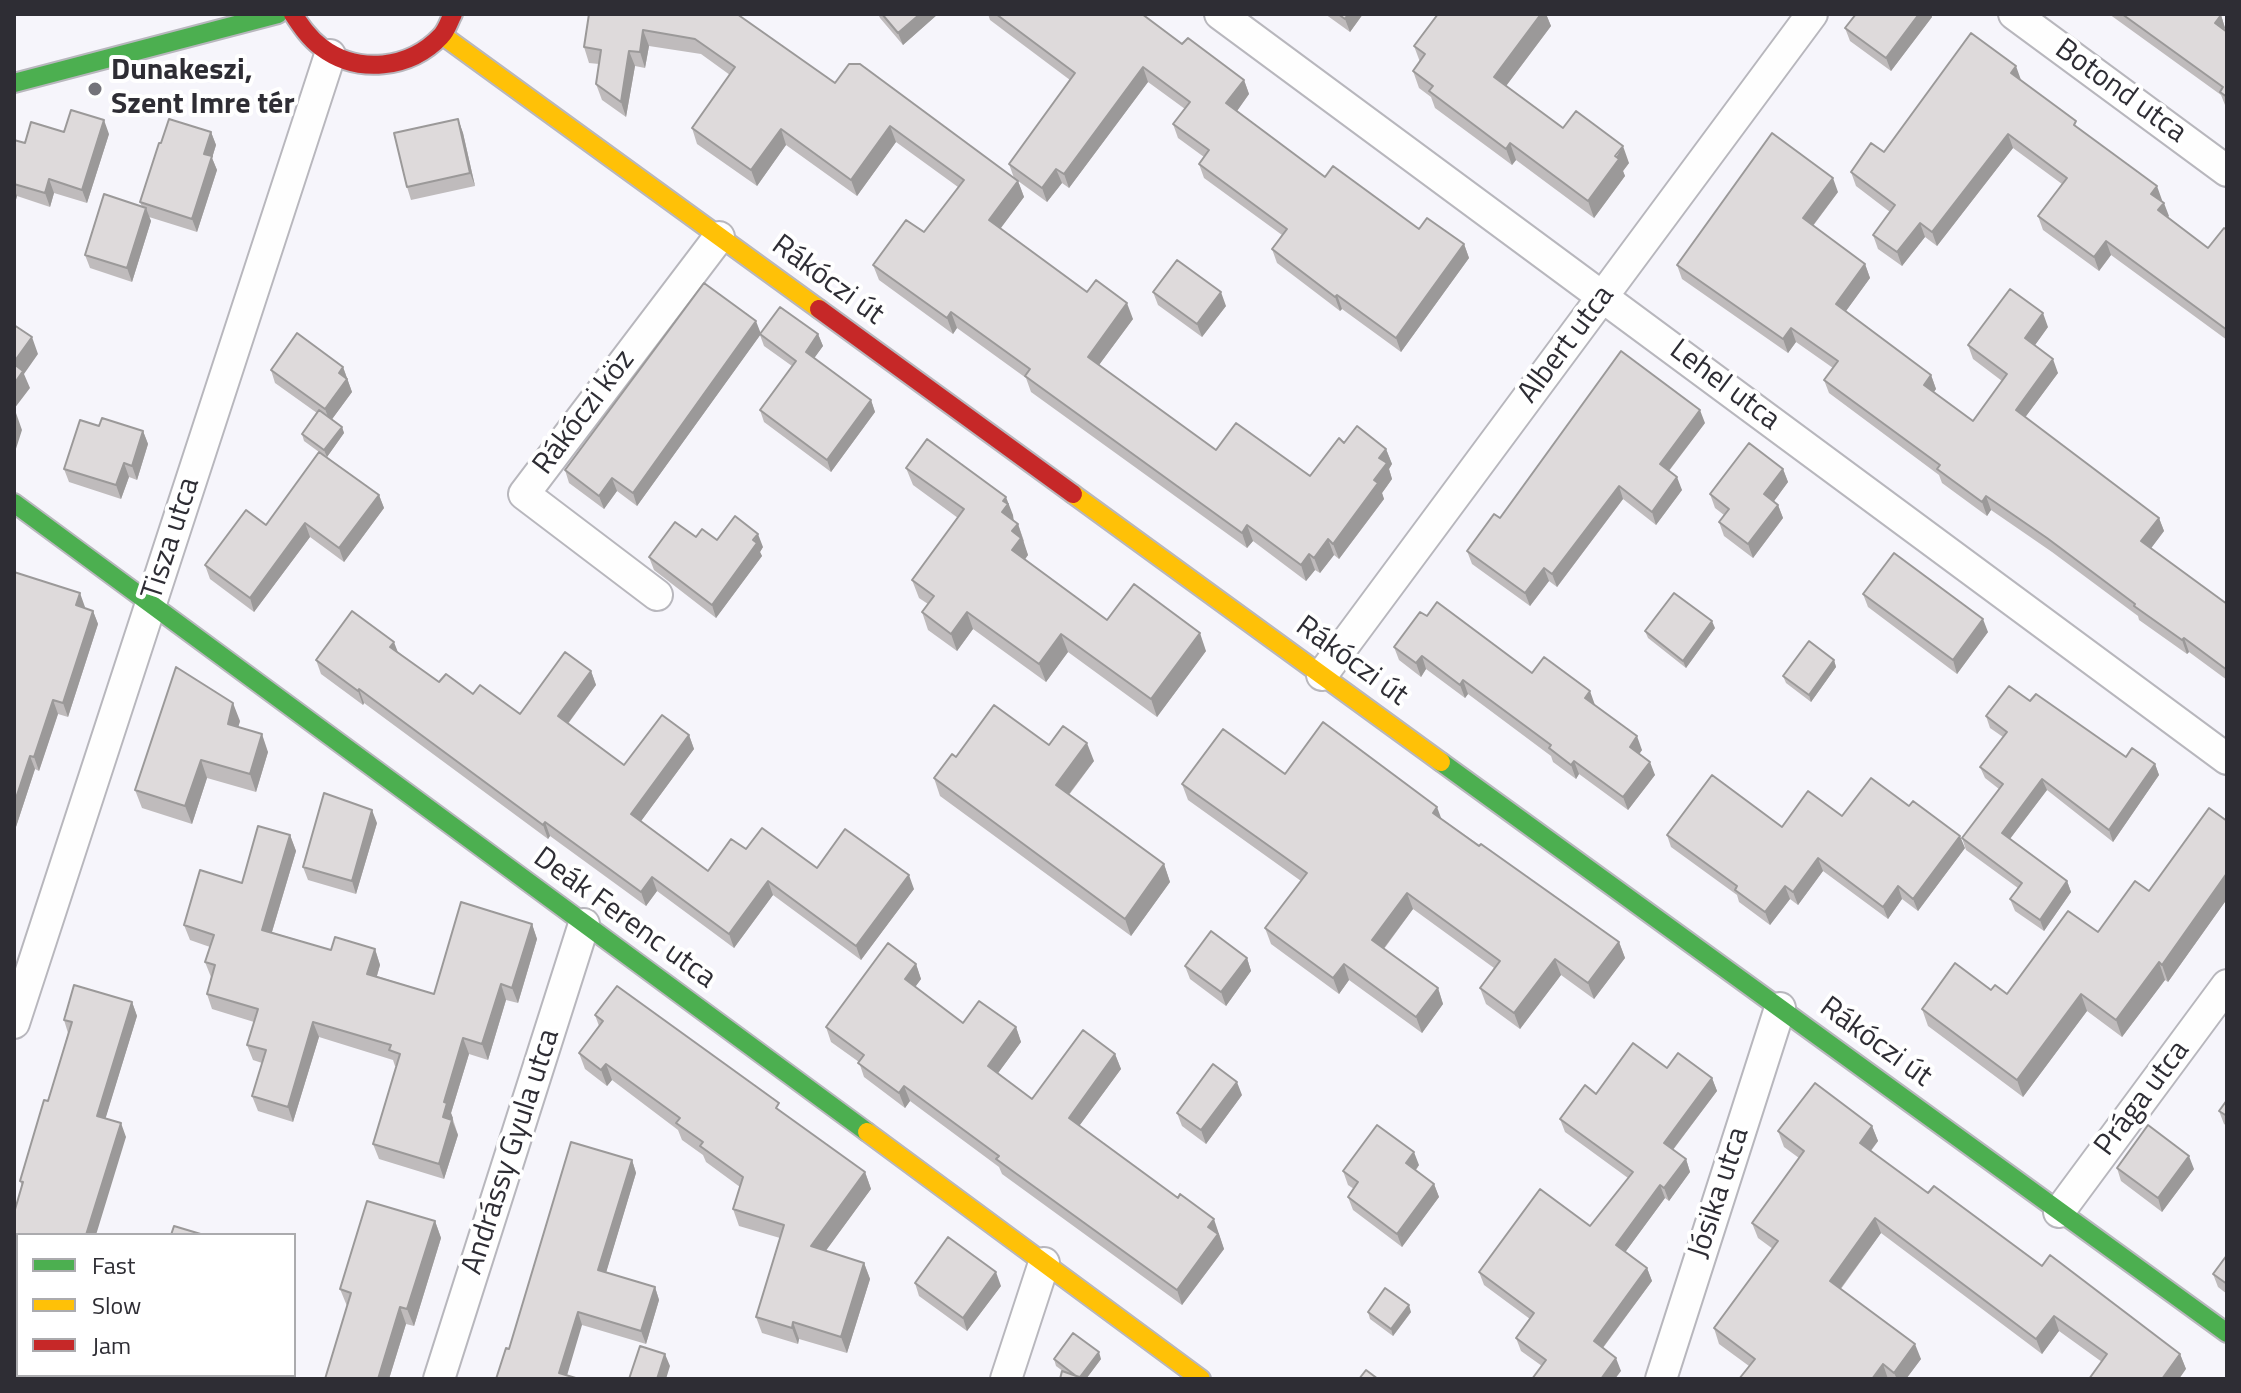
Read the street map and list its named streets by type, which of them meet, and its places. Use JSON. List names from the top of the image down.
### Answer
{
  "streets": {
    "street": [
      "Botond utca",
      "Rákóczi út",
      "Albert utca",
      "Lehel utca",
      "Rákóczi köz",
      "Tisza utca",
      "Deák Ferenc utca",
      "Prága utca",
      "Andrássy Gyula utca",
      "Jósika utca"
    ]
  },
  "crossings": [
    ["Rákóczi út", "Albert utca"],
    ["Rákóczi út", "Rákóczi köz"],
    ["Rákóczi út", "Prága utca"],
    ["Rákóczi út", "Jósika utca"],
    ["Albert utca", "Lehel utca"],
    ["Tisza utca", "Deák Ferenc utca"],
    ["Deák Ferenc utca", "Andrássy Gyula utca"]
  ],
  "places": ["Dunakeszi, Szent Imre tér"],
  "legend": ["Fast", "Slow", "Jam"]
}
